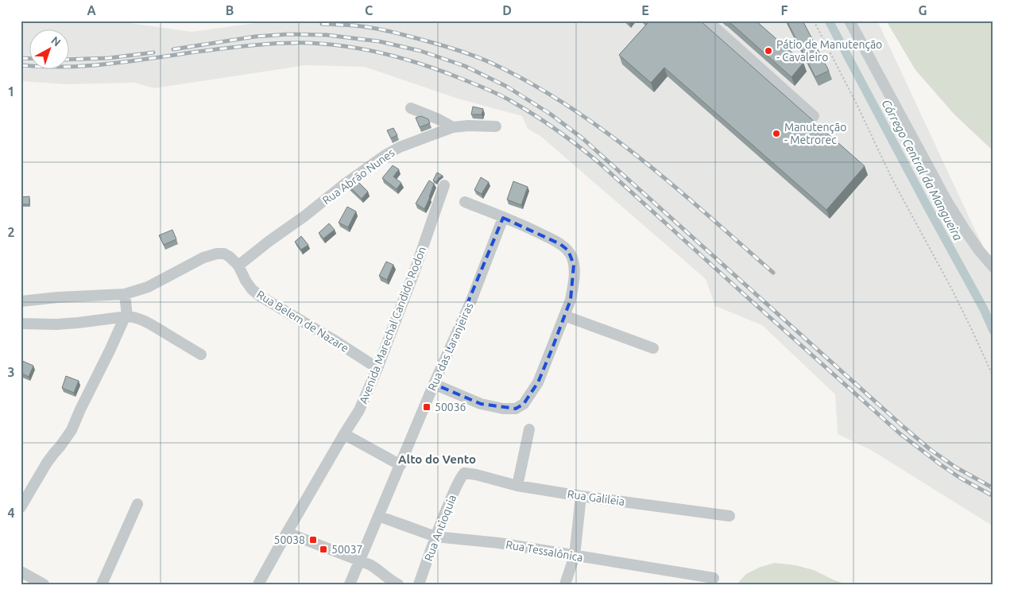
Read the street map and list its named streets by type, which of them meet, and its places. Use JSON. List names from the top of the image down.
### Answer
{
  "streets": {
    "street": [
      "Rua Abrão Nunes",
      "Rua Belem de Nazare",
      "Avenida Marechal Candido Rodon",
      "Rua das Laranjeiras",
      "Rua Galileia",
      "Rua Antioquia",
      "Rua Tessalônica"
    ]
  },
  "crossings": [
    ["Rua Abrão Nunes", "Rua Belem de Nazare"],
    ["Rua Belem de Nazare", "Avenida Marechal Candido Rodon"],
    ["Rua das Laranjeiras", "Rua Tessalônica"],
    ["Rua Galileia", "Rua Antioquia"],
    ["Rua Antioquia", "Rua Tessalônica"]
  ],
  "districts": ["Alto do Vento"],
  "water": ["Córrego Central da Mangueira"],
  "places": {
    "other": ["Pátio de Manutenção - Cavaleiro", "Manutenção - Metrorec"],
    "transit": ["50036", "50038", "50037"]
  },
  "north": "top right",
  "grid": {
    "columns": [
      "A",
      "B",
      "C",
      "D",
      "E",
      "F",
      "G"
    ],
    "rows": [
      "1",
      "2",
      "3",
      "4"
    ]
  }
}
